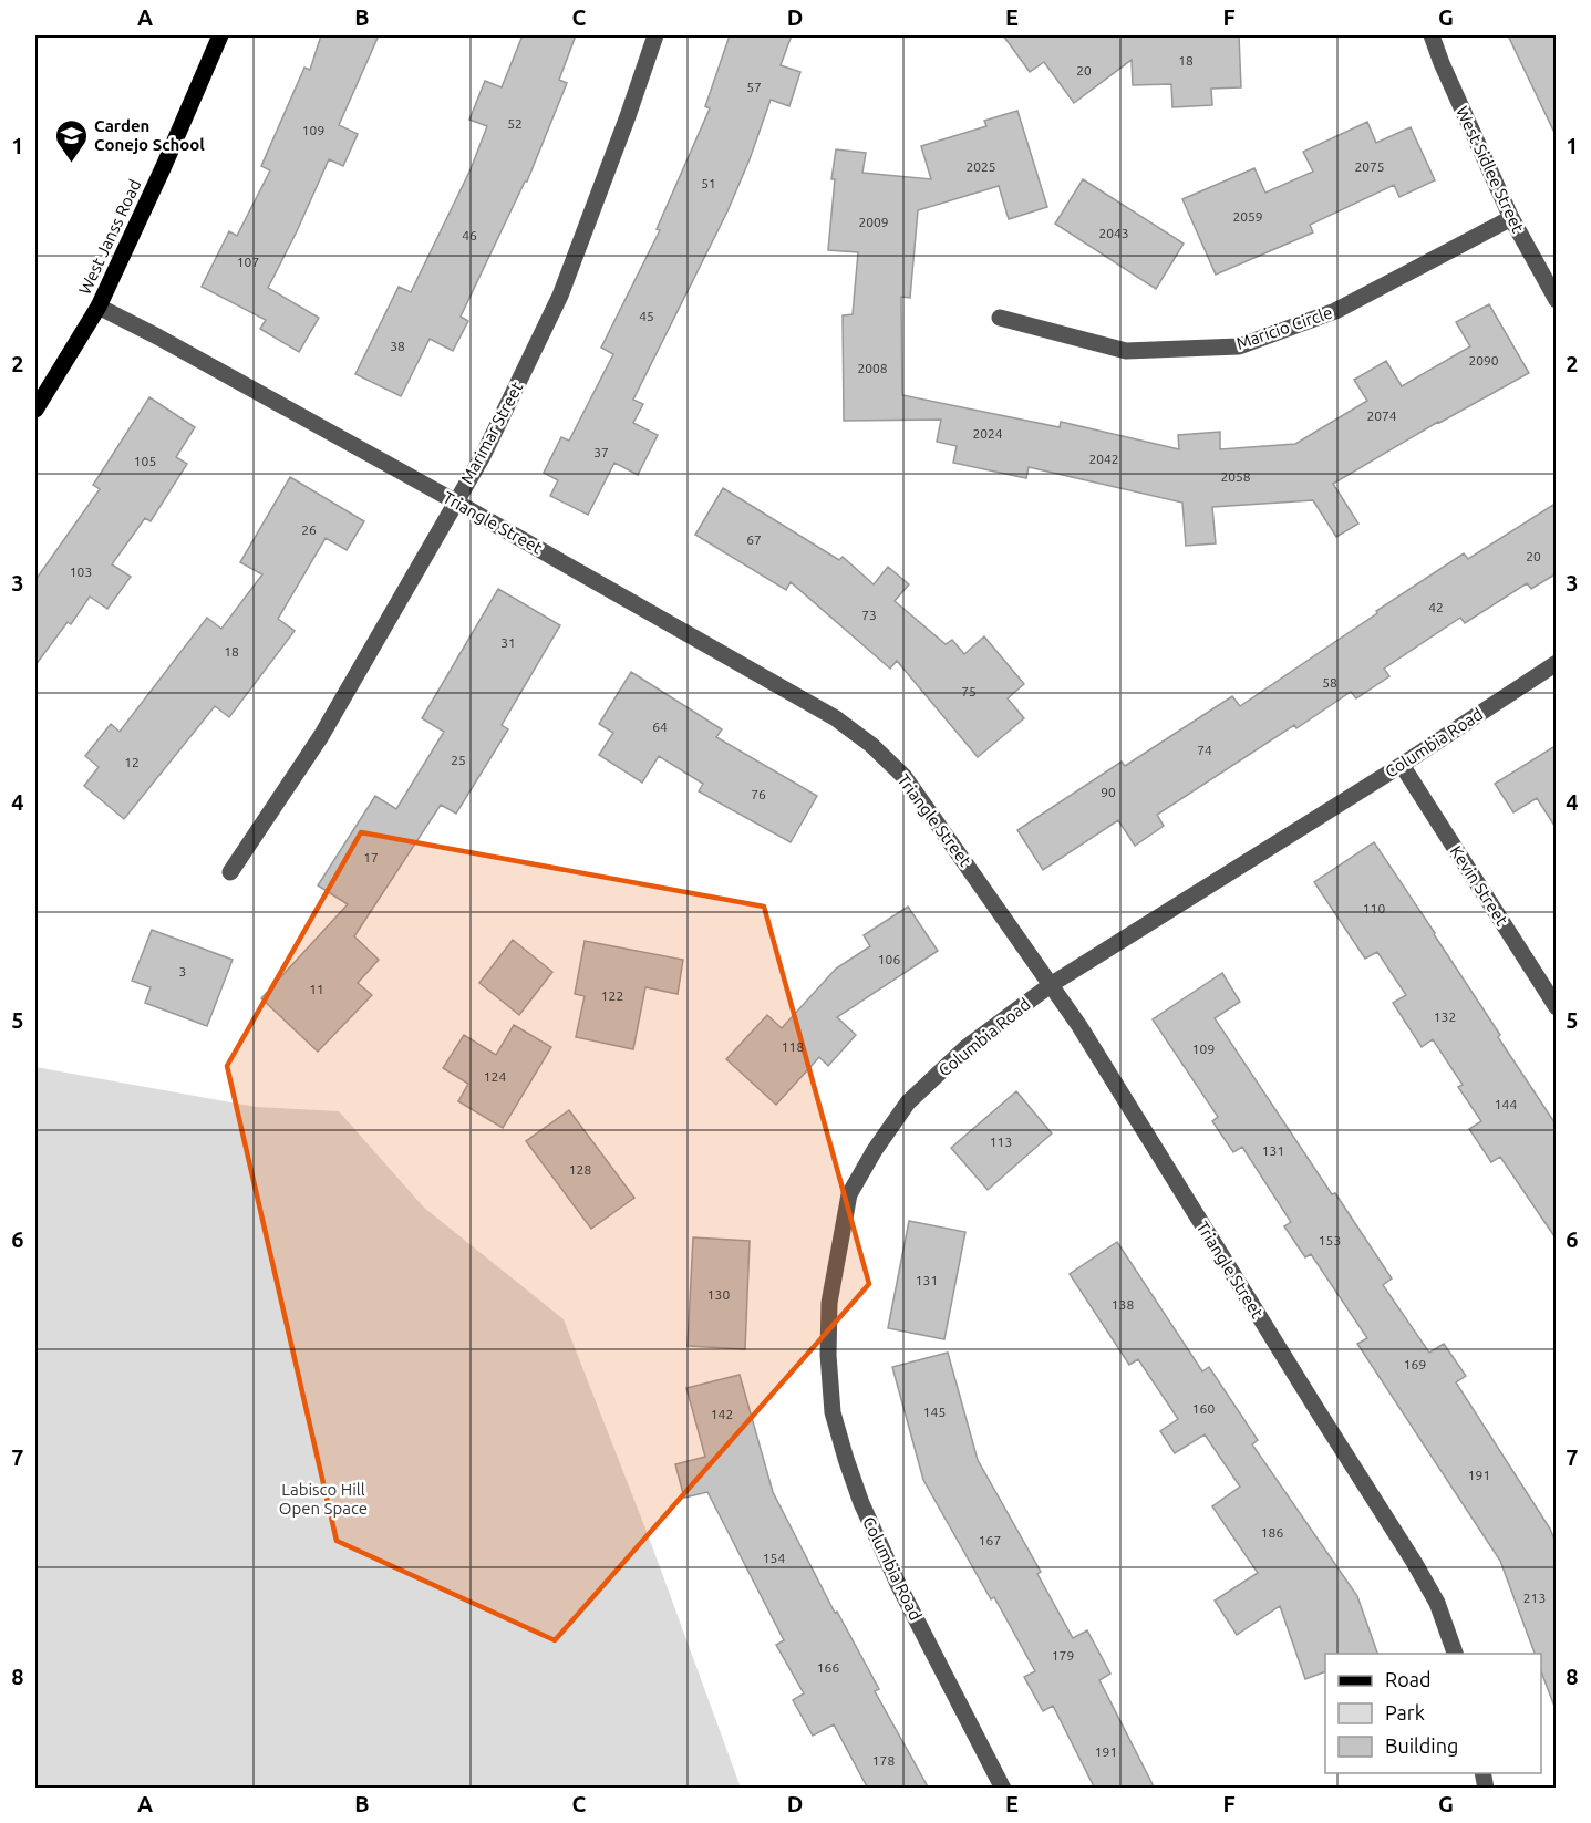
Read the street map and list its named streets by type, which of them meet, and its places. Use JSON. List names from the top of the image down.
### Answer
{
  "streets": {
    "main road": ["West Janss Road"],
    "street": [
      "West Sidlee Street",
      "Maricio Circle",
      "Marimar Street",
      "Triangle Street",
      "Columbia Road",
      "Kevin Street"
    ]
  },
  "crossings": [
    ["West Sidlee Street", "Maricio Circle"],
    ["West Janss Road", "Triangle Street"],
    ["Marimar Street", "Triangle Street"],
    ["Triangle Street", "Columbia Road"],
    ["Columbia Road", "Kevin Street"]
  ],
  "parks": ["Labisco Hill Open Space"],
  "places": {
    "school or university": ["Carden Conejo School"]
  },
  "house_numbers": [
    "18",
    "20",
    "57",
    "52",
    "109",
    "2025",
    "2075",
    "51",
    "2059",
    "2009",
    "2043",
    "46",
    "107",
    "45",
    "38",
    "2090",
    "2008",
    "2074",
    "2024",
    "37",
    "2042",
    "105",
    "2058",
    "26",
    "67",
    "20",
    "103",
    "42",
    "73",
    "31",
    "18",
    "58",
    "75",
    "64",
    "74",
    "25",
    "12",
    "90",
    "76",
    "17",
    "110",
    "106",
    "3",
    "11",
    "122",
    "132",
    "118",
    "109",
    "124",
    "144",
    "113",
    "131",
    "128",
    "153",
    "131",
    "130",
    "138",
    "169",
    "160",
    "145",
    "142",
    "191",
    "186",
    "167",
    "154",
    "213",
    "179",
    "166",
    "191",
    "178"
  ],
  "legend": ["Road", "Park", "Building"],
  "grid": {
    "columns": [
      "A",
      "B",
      "C",
      "D",
      "E",
      "F",
      "G"
    ],
    "rows": [
      "1",
      "2",
      "3",
      "4",
      "5",
      "6",
      "7",
      "8"
    ]
  }
}
